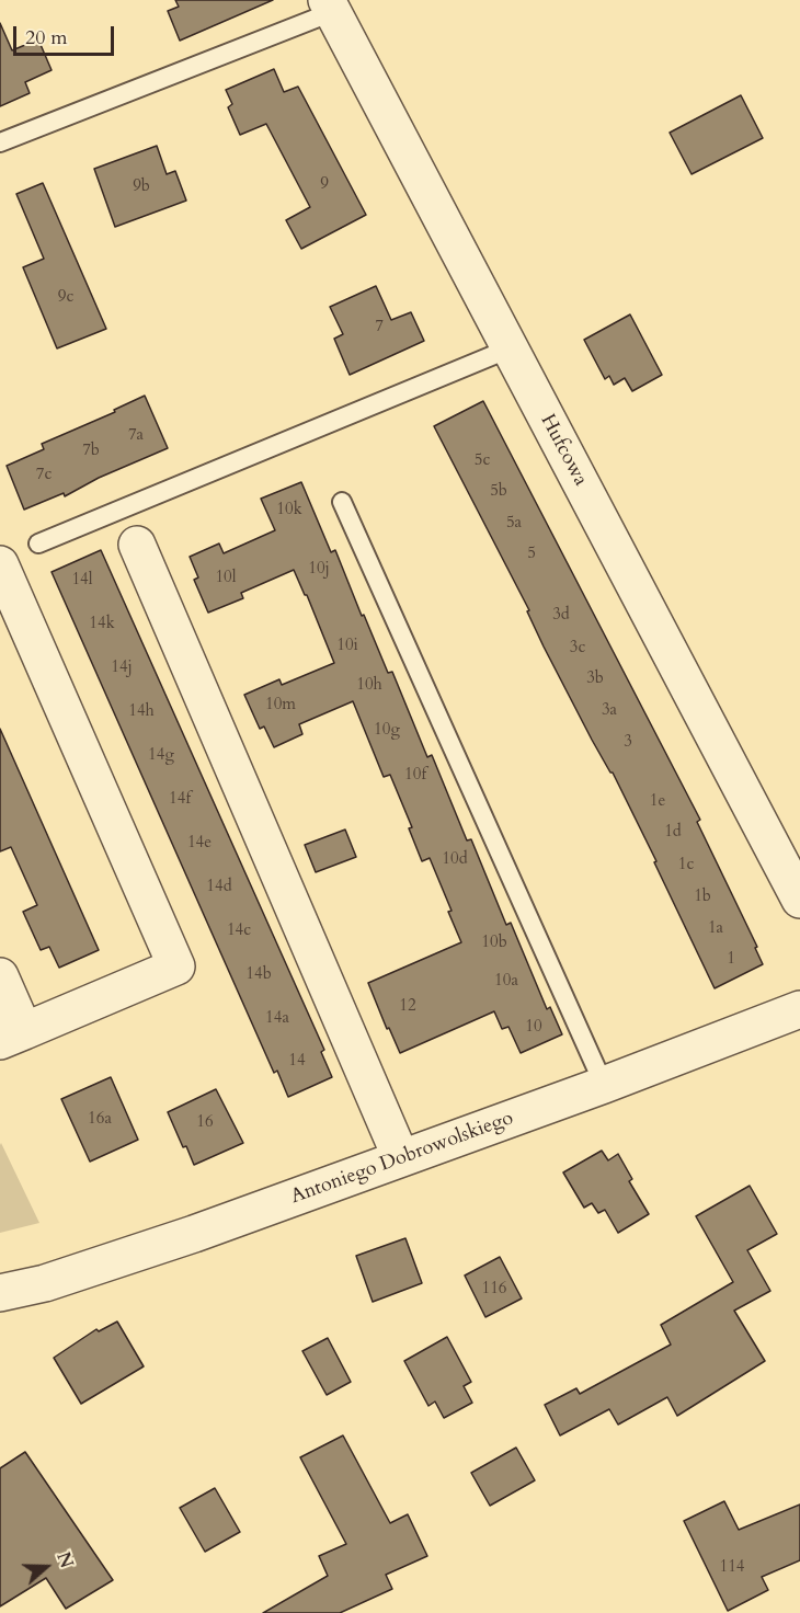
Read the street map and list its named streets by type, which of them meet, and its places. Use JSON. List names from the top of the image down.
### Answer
{
  "streets": {
    "street": ["Hufcowa", "Antoniego Dobrowolskiego"]
  },
  "house_numbers": [
    "9",
    "9b",
    "9c",
    "7",
    "7a",
    "7b",
    "5c",
    "7c",
    "5b",
    "10k",
    "5a",
    "5",
    "10j",
    "10l",
    "14l",
    "3d",
    "14k",
    "10i",
    "3c",
    "14j",
    "3b",
    "10h",
    "10m",
    "3a",
    "14h",
    "10g",
    "3",
    "14g",
    "10f",
    "14f",
    "1e",
    "1d",
    "14e",
    "10d",
    "1c",
    "14d",
    "1b",
    "1a",
    "14c",
    "10b",
    "1",
    "14b",
    "10a",
    "12",
    "14a",
    "10",
    "14",
    "16a",
    "16",
    "116",
    "114"
  ],
  "scale_bar": "20 m",
  "north": "right"
}
